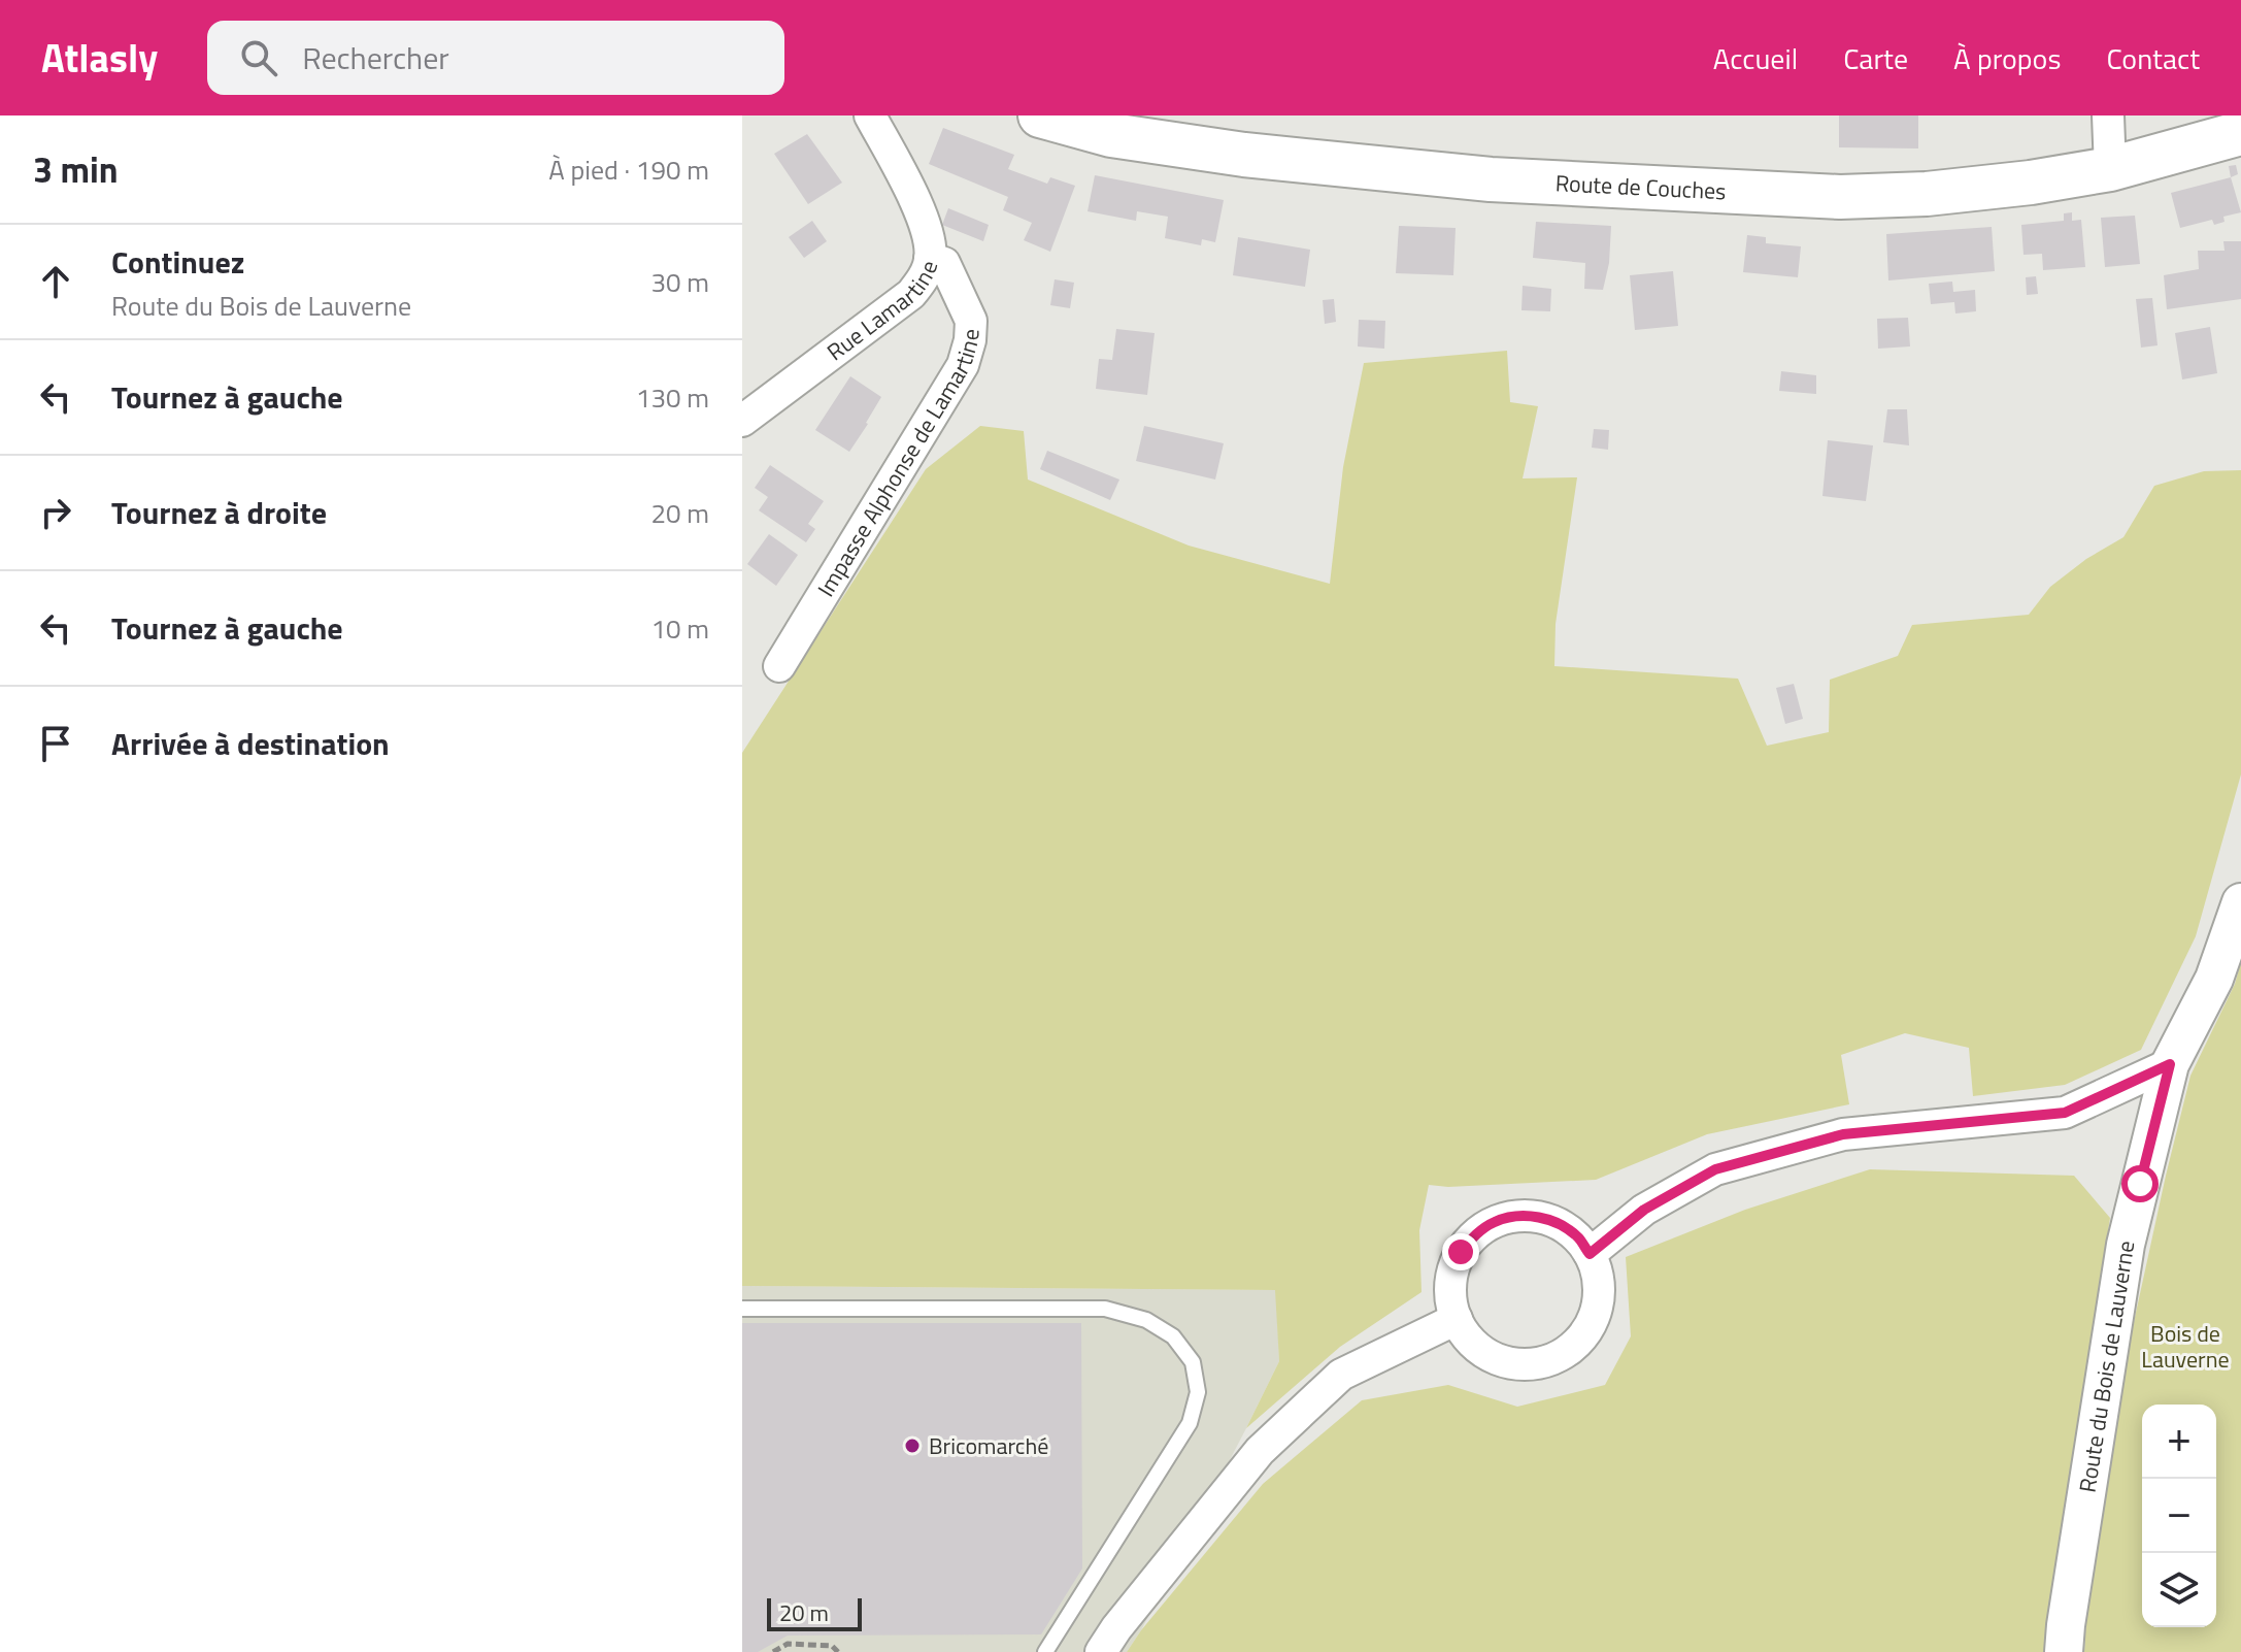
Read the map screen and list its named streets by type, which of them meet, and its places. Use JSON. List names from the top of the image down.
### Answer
{
  "streets": {
    "main road": ["Route de Couches"],
    "street": ["Rue Lamartine", "Impasse Alphonse de Lamartine", "Route du Bois de Lauverne"]
  },
  "crossings": [
    ["Rue Lamartine", "Impasse Alphonse de Lamartine"]
  ],
  "parks": ["Bois de Lauverne"],
  "places": ["Bricomarché"],
  "scale_bar": "20 m",
  "page": {
    "header": "Atlasly",
    "search": "Rechercher",
    "nav": [
      "Accueil",
      "Carte",
      "À propos",
      "Contact"
    ],
    "heading": ["3 min", "À pied · 190 m"],
    "list": [
      ["Continuez", "Route du Bois de Lauverne", "30 m"],
      ["Tournez à gauche", "130 m"],
      ["Tournez à droite", "20 m"],
      ["Tournez à gauche", "10 m"],
      "Arrivée à destination"
    ],
    "map_buttons": ["+", "−"],
    "scale": "20 m"
  }
}
